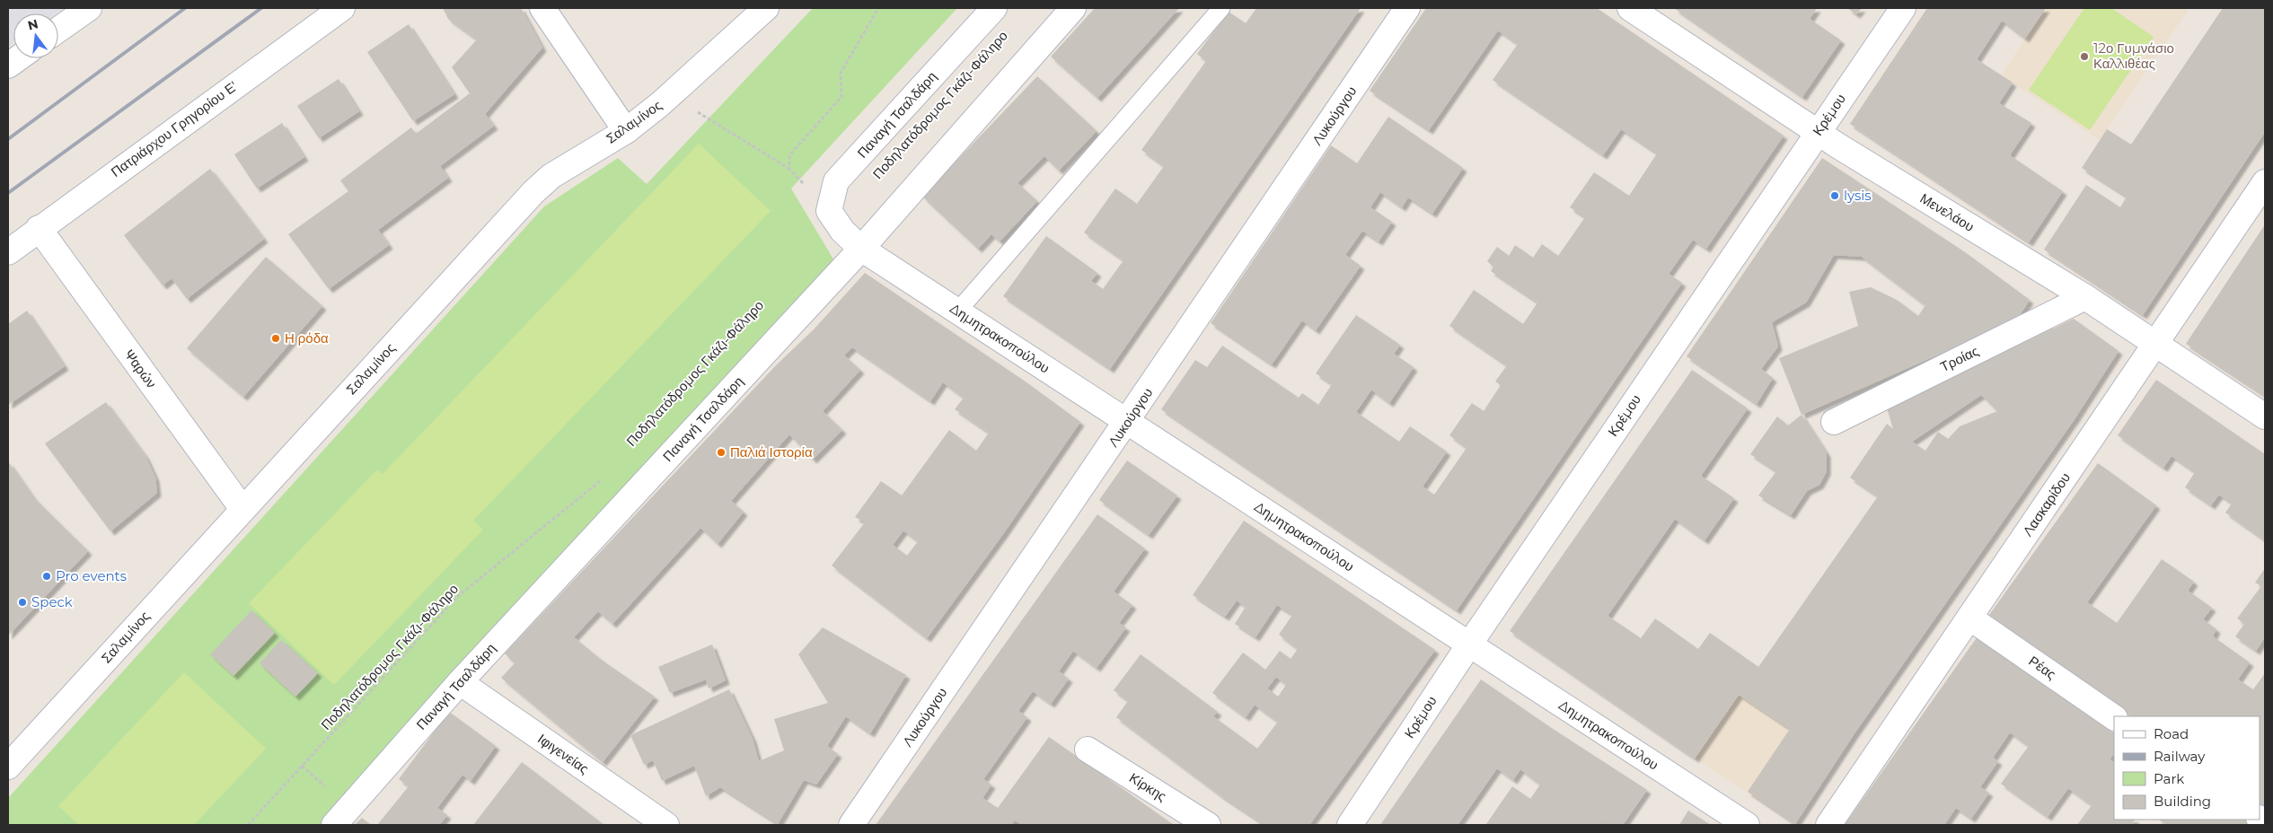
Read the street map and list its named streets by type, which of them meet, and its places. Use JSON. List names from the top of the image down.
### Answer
{
  "streets": {
    "street": [
      "Παναγή Τσαλδάρη",
      "Κρέμου",
      "Λυκούργου",
      "Σαλαμίνος",
      "Πατριάρχου Γρηγορίου Ε'",
      "Μενελάου",
      "Δημητρακοπούλου",
      "Τροίας",
      "Ψαρών",
      "Λασκαρίδου",
      "Ρέας",
      "Ιφιγενείας",
      "Κίρκης"
    ],
    "path": ["Ποδηλατόδρομος Γκάζι-Φάληρο"]
  },
  "crossings": [
    ["Παναγή Τσαλδάρη", "Δημητρακοπούλου"],
    ["Παναγή Τσαλδάρη", "Ιφιγενείας"],
    ["Κρέμου", "Μενελάου"],
    ["Κρέμου", "Δημητρακοπούλου"],
    ["Λυκούργου", "Δημητρακοπούλου"],
    ["Σαλαμίνος", "Ψαρών"],
    ["Πατριάρχου Γρηγορίου Ε'", "Ψαρών"],
    ["Μενελάου", "Τροίας"],
    ["Μενελάου", "Λασκαρίδου"],
    ["Λασκαρίδου", "Ρέας"]
  ],
  "places": [
    "12ο Γυμνάσιο Καλλιθέας",
    "lysis",
    "Η ρόδα",
    "Παλιά Ιστορία",
    "Pro events",
    "Speck"
  ],
  "legend": [
    "Road",
    "Railway",
    "Park",
    "Building"
  ],
  "north": "top"
}
